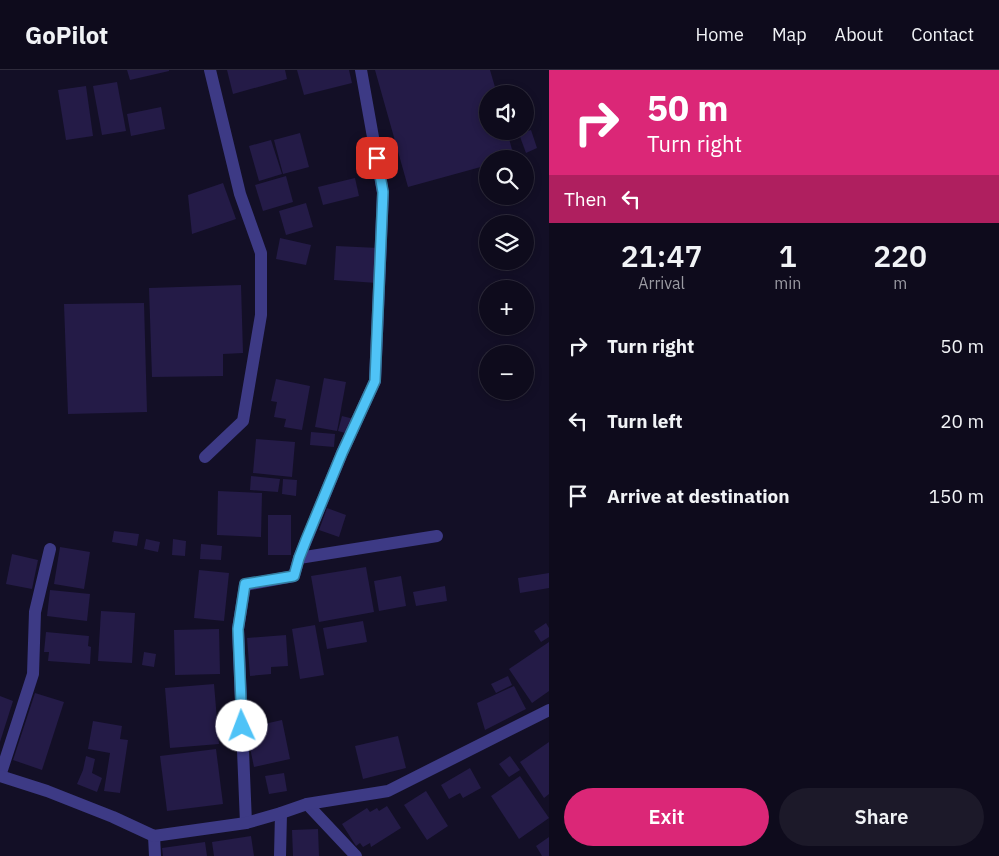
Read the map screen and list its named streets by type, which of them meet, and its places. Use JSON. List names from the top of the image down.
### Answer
{
  "page": {
    "header": "GoPilot",
    "nav": [
      "Home",
      "Map",
      "About",
      "Contact"
    ],
    "turn": ["50 m", "Turn right"],
    "map_buttons": ["+", "−"],
    "then": "Then",
    "eta": [
      "21:47",
      "Arrival",
      "1",
      "min",
      "220",
      "m"
    ],
    "list": [
      {
        "name": "Turn right",
        "value": "50 m"
      },
      {
        "name": "Turn left",
        "value": "20 m"
      },
      {
        "name": "Arrive at destination",
        "value": "150 m"
      }
    ],
    "buttons": ["Exit", "Share"]
  }
}
